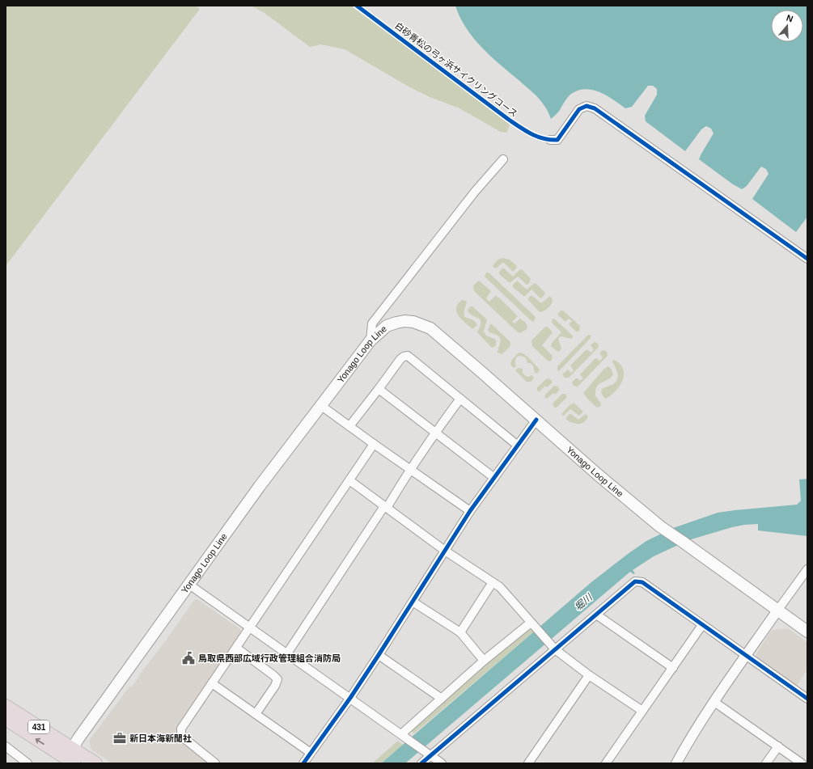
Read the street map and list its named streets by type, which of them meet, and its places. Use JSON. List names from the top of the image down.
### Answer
{
  "streets": {
    "highway": ["431"],
    "main road": ["Yonago Loop Line"],
    "cycle path": ["白砂青松の弓ヶ浜サイクリングコース"]
  },
  "crossings": [
    ["Yonago Loop Line", "431"]
  ],
  "water": ["堀川"],
  "places": {
    "public building": ["鳥取県西部広域行政管理組合消防局"],
    "office": ["新日本海新聞社"]
  },
  "north": "top"
}
